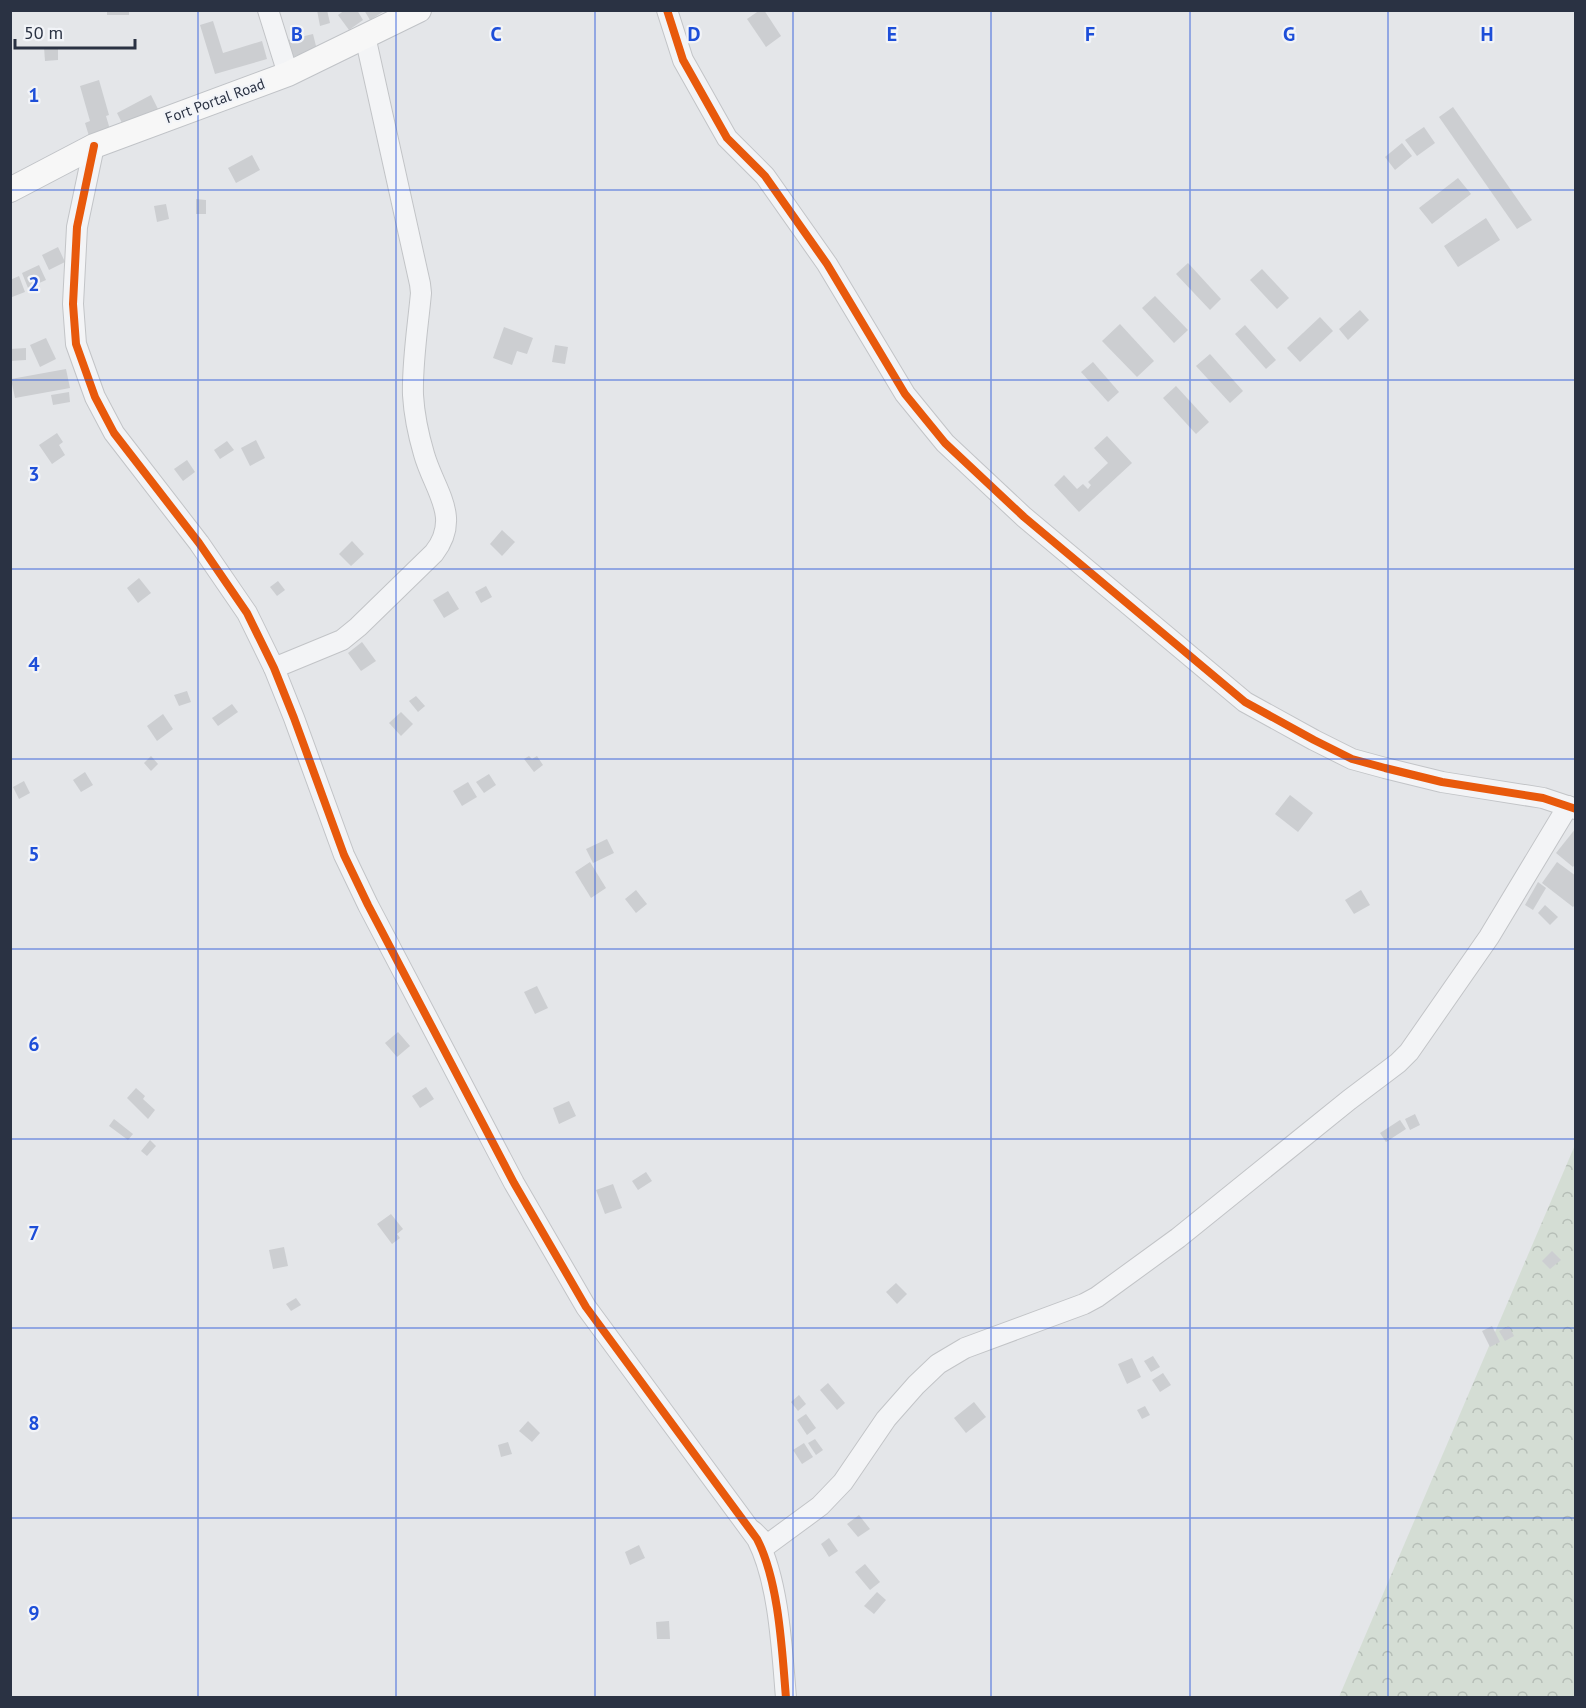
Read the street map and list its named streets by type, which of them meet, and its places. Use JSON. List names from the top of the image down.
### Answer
{
  "streets": {
    "main road": ["Fort Portal Road"]
  },
  "scale_bar": "50 m",
  "grid": {
    "columns": [
      "B",
      "C",
      "D",
      "E",
      "F",
      "G",
      "H"
    ],
    "rows": [
      "1",
      "2",
      "3",
      "4",
      "5",
      "6",
      "7",
      "8",
      "9"
    ]
  }
}
